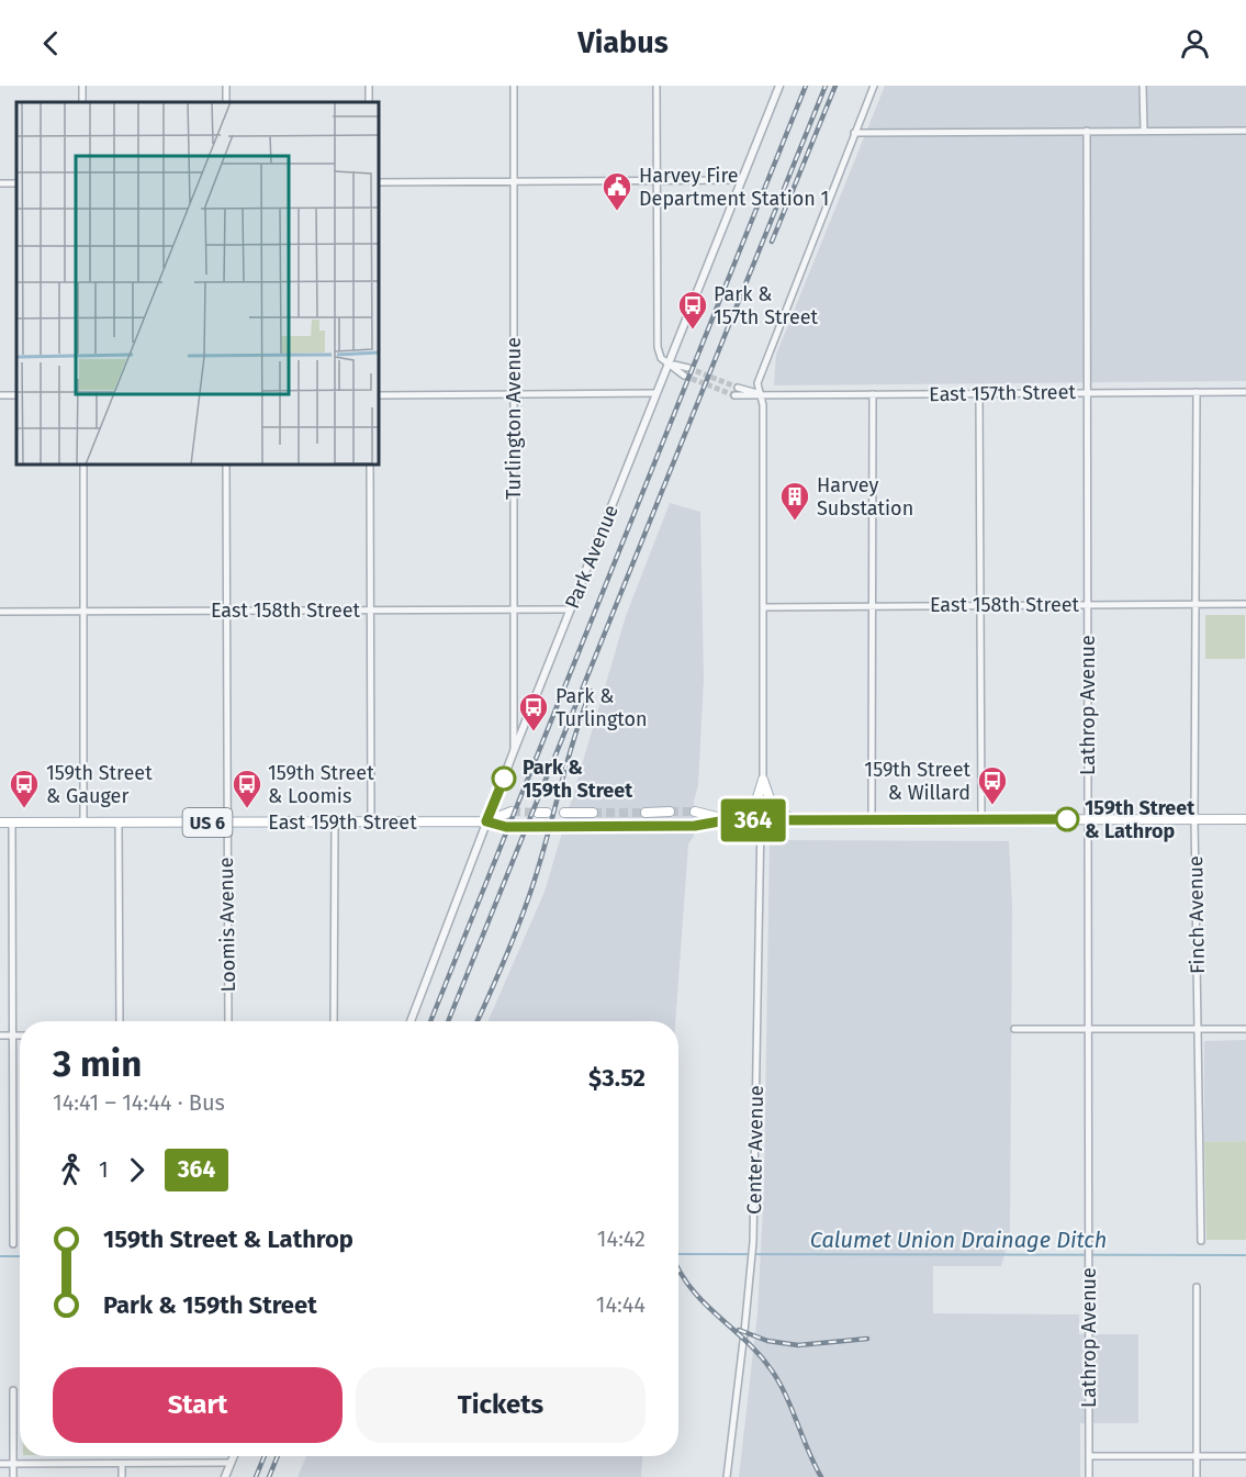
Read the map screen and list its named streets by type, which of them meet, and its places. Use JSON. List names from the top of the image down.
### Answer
{
  "streets": {
    "main road": ["US 6", "East 159th Street"],
    "street": [
      "East 157th Street",
      "Turlington Avenue",
      "Park Avenue",
      "East 158th Street",
      "Lathrop Avenue",
      "Finch Avenue",
      "Loomis Avenue",
      "Center Avenue"
    ]
  },
  "crossings": [
    ["East 157th Street", "Lathrop Avenue"],
    ["East 157th Street", "Finch Avenue"],
    ["Turlington Avenue", "Park Avenue"],
    ["Turlington Avenue", "East 158th Street"],
    ["Park Avenue", "East 158th Street"],
    ["Park Avenue", "East 159th Street"],
    ["East 158th Street", "Lathrop Avenue"],
    ["East 158th Street", "Finch Avenue"],
    ["East 158th Street", "Loomis Avenue"],
    ["East 159th Street", "Loomis Avenue"]
  ],
  "water": ["Calumet Union Drainage Ditch"],
  "places": {
    "public building": ["Harvey Fire Department Station 1"],
    "bus stop": [
      "Park & 157th Street",
      "Park & Turlington",
      "159th Street & Willard",
      "159th Street & Gauger",
      "159th Street & Loomis"
    ],
    "building": ["Harvey Substation"],
    "other": ["Park & 159th Street", "159th Street & Lathrop"]
  },
  "lines": ["bus line 364"],
  "page": {
    "header": "Viabus",
    "on_map": "364",
    "heading": ["3 min", "14:41 – 14:44 · Bus", "$3.52"],
    "legs": ["1", "364"],
    "list": [
      {
        "name": "159th Street & Lathrop",
        "value": "14:42"
      },
      {
        "name": "Park & 159th Street",
        "value": "14:44"
      }
    ],
    "buttons": ["Start", "Tickets"]
  }
}
